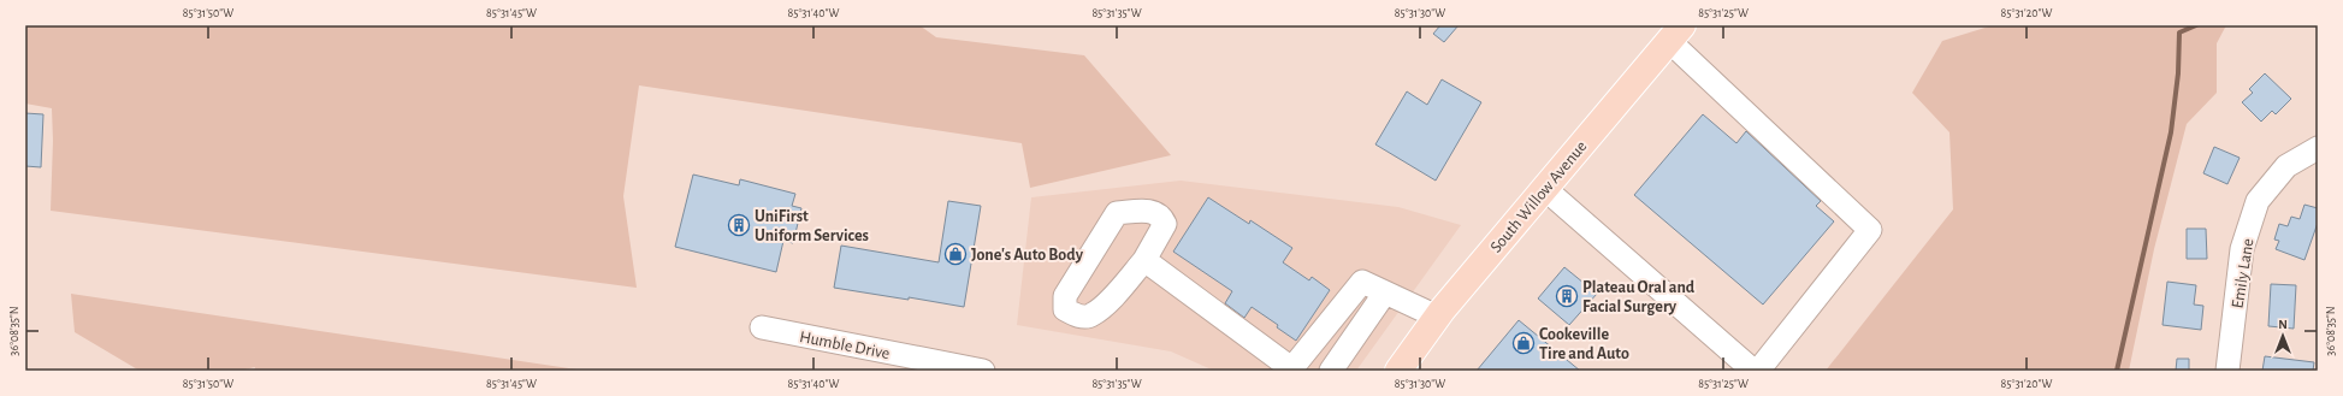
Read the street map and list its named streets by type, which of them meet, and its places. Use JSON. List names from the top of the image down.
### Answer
{
  "streets": {
    "main road": ["South Willow Avenue"],
    "street": ["Emily Lane", "Humble Drive"]
  },
  "places": {
    "building": ["UniFirst Uniform Services", "Plateau Oral and Facial Surgery"],
    "shop": ["Jone's Auto Body", "Cookeville Tire and Auto"]
  },
  "north": "top",
  "coordinates": [
    "85°31'50\"W",
    "85°31'45\"W",
    "85°31'40\"W",
    "85°31'35\"W",
    "85°31'30\"W",
    "85°31'25\"W",
    "85°31'20\"W",
    "36°08'35\"N"
  ]
}
